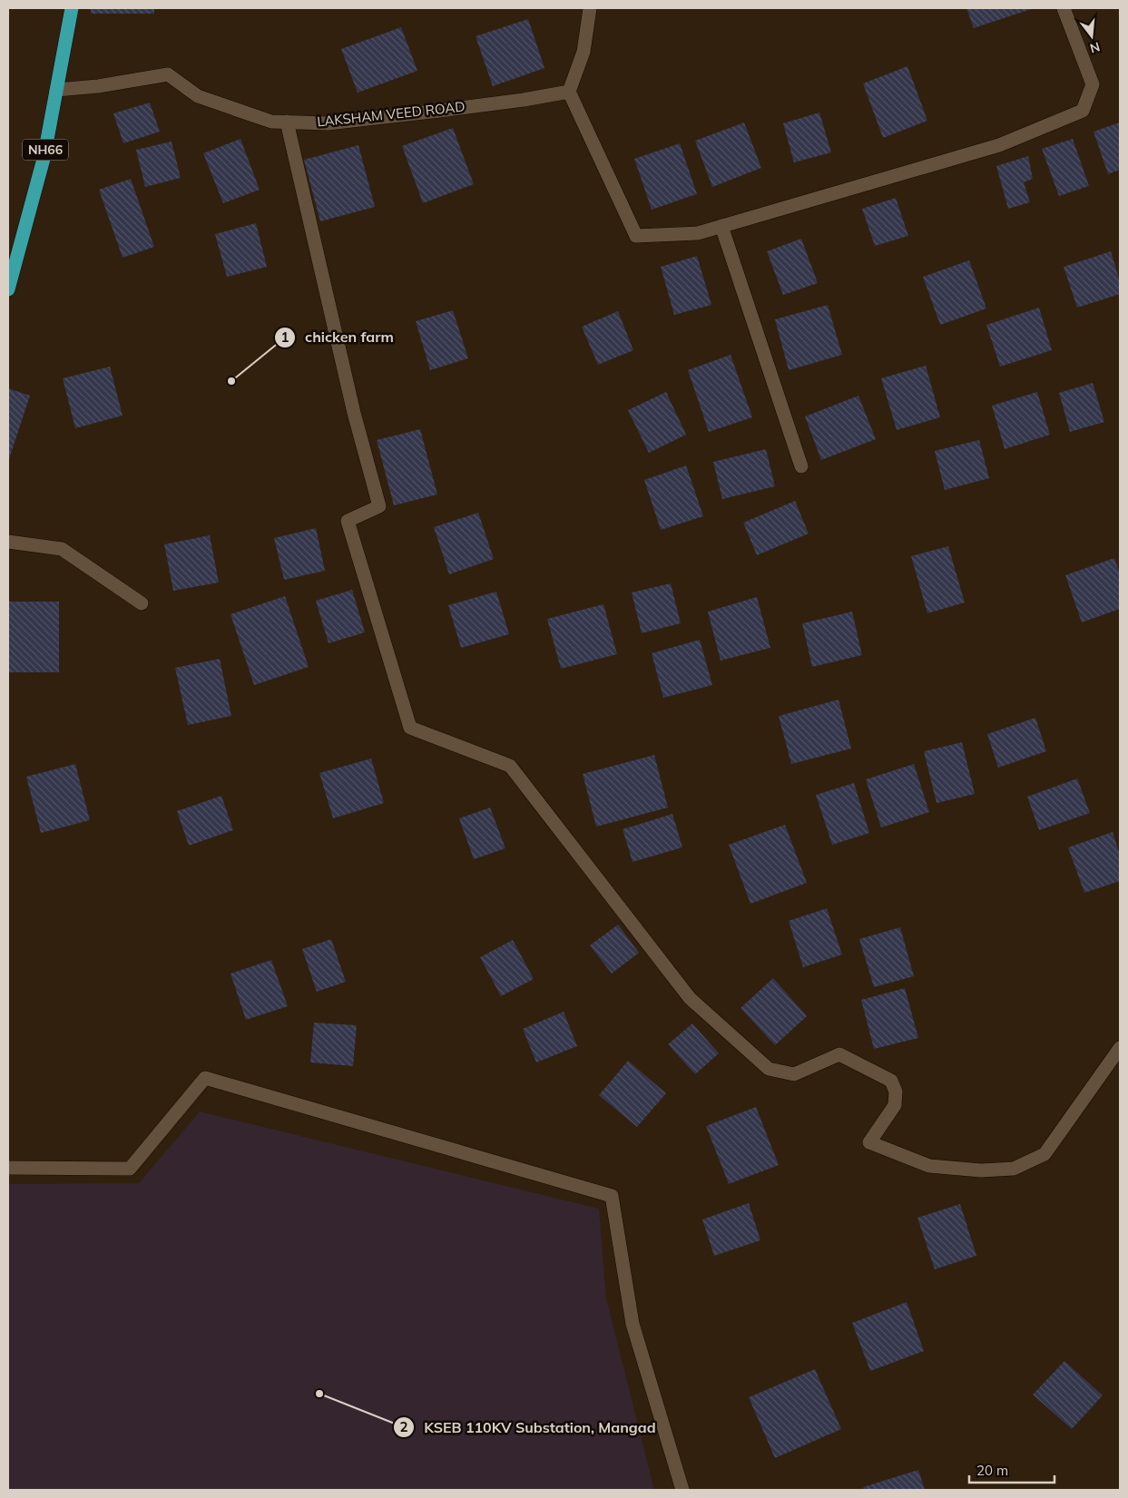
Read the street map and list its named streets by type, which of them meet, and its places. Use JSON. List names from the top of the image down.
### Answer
{
  "streets": {
    "highway": ["NH66"],
    "street": ["LAKSHAM VEED ROAD"]
  },
  "crossings": [
    ["LAKSHAM VEED ROAD", "NH66"]
  ],
  "places": ["chicken farm", "KSEB 110KV Substation, Mangad"],
  "scale_bar": "20 m",
  "north": "bottom"
}
